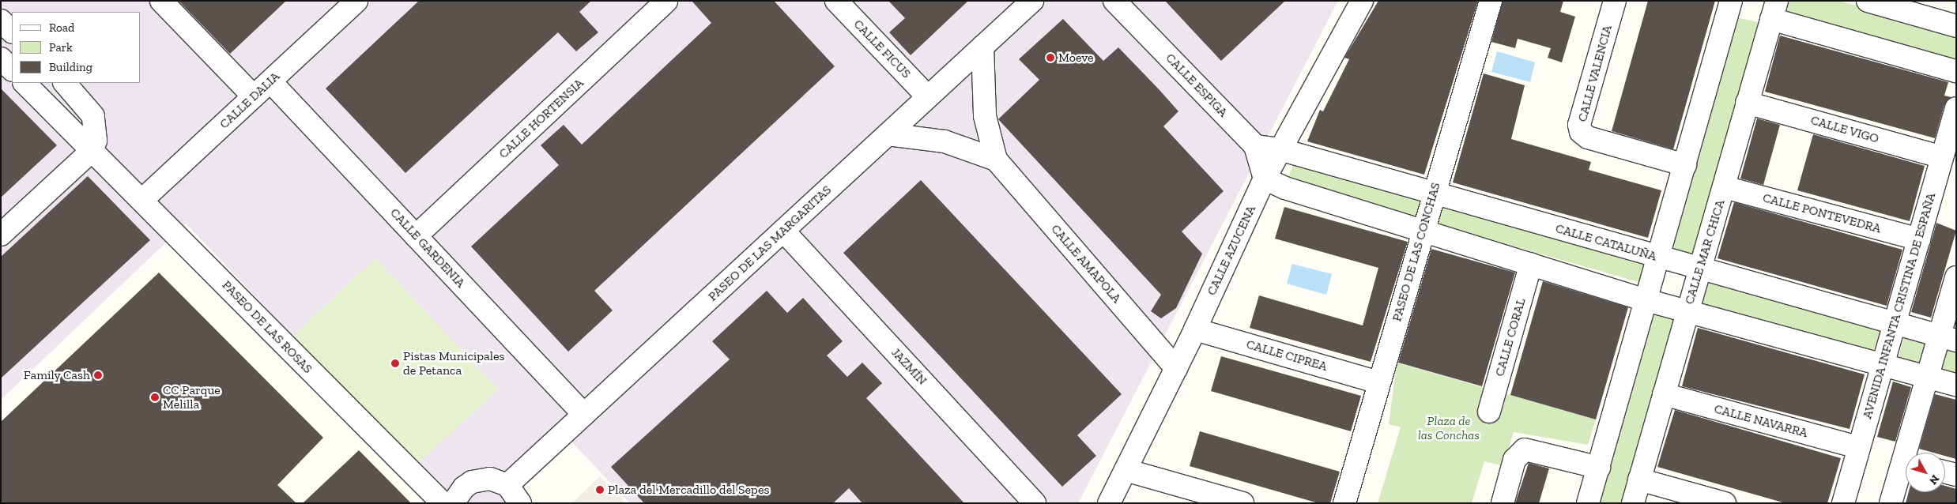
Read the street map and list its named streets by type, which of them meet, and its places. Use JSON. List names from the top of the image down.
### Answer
{
  "streets": {
    "street": [
      "CALLE FICUS",
      "CALLE VALENCIA",
      "CALLE ESPIGA",
      "CALLE DALIA",
      "CALLE HORTENSIA",
      "CALLE VIGO",
      "CALLE PONTEVEDRA",
      "CALLE CATALUÑA",
      "PASEO DE LAS MARGARITAS",
      "CALLE GARDENIA",
      "CALLE AZUCENA",
      "PASEO DE LAS CONCHAS",
      "CALLE MAR CHICA",
      "CALLE AMAPOLA",
      "AVENIDA INFANTA CRISTINA DE ESPAÑA",
      "PASEO DE LAS ROSAS",
      "CALLE CORAL",
      "CALLE CIPREA",
      "JAZMÍN",
      "CALLE NAVARRA"
    ]
  },
  "crossings": [
    ["CALLE FICUS", "PASEO DE LAS MARGARITAS"],
    ["CALLE ESPIGA", "CALLE CATALUÑA"],
    ["CALLE ESPIGA", "CALLE AZUCENA"],
    ["CALLE DALIA", "CALLE GARDENIA"],
    ["CALLE DALIA", "PASEO DE LAS ROSAS"],
    ["CALLE HORTENSIA", "CALLE GARDENIA"],
    ["CALLE VIGO", "CALLE MAR CHICA"],
    ["CALLE VIGO", "AVENIDA INFANTA CRISTINA DE ESPAÑA"],
    ["CALLE PONTEVEDRA", "CALLE MAR CHICA"],
    ["CALLE PONTEVEDRA", "AVENIDA INFANTA CRISTINA DE ESPAÑA"],
    ["CALLE CATALUÑA", "CALLE AZUCENA"],
    ["CALLE CATALUÑA", "PASEO DE LAS CONCHAS"],
    ["CALLE CATALUÑA", "CALLE MAR CHICA"],
    ["CALLE CATALUÑA", "AVENIDA INFANTA CRISTINA DE ESPAÑA"],
    ["PASEO DE LAS MARGARITAS", "CALLE GARDENIA"],
    ["PASEO DE LAS MARGARITAS", "CALLE AMAPOLA"],
    ["PASEO DE LAS MARGARITAS", "JAZMÍN"],
    ["CALLE AZUCENA", "CALLE AMAPOLA"],
    ["CALLE AZUCENA", "CALLE CIPREA"],
    ["PASEO DE LAS CONCHAS", "CALLE CIPREA"],
    ["CALLE MAR CHICA", "CALLE NAVARRA"],
    ["AVENIDA INFANTA CRISTINA DE ESPAÑA", "CALLE NAVARRA"]
  ],
  "parks": ["Plaza de las Conchas"],
  "places": [
    "Moeve",
    "Pistas Municipales de Petanca",
    "Family Cash",
    "CC Parque Melilla",
    "Plaza del Mercadillo del Sepes"
  ],
  "legend": ["Road", "Park", "Building"],
  "north": "bottom right"
}
